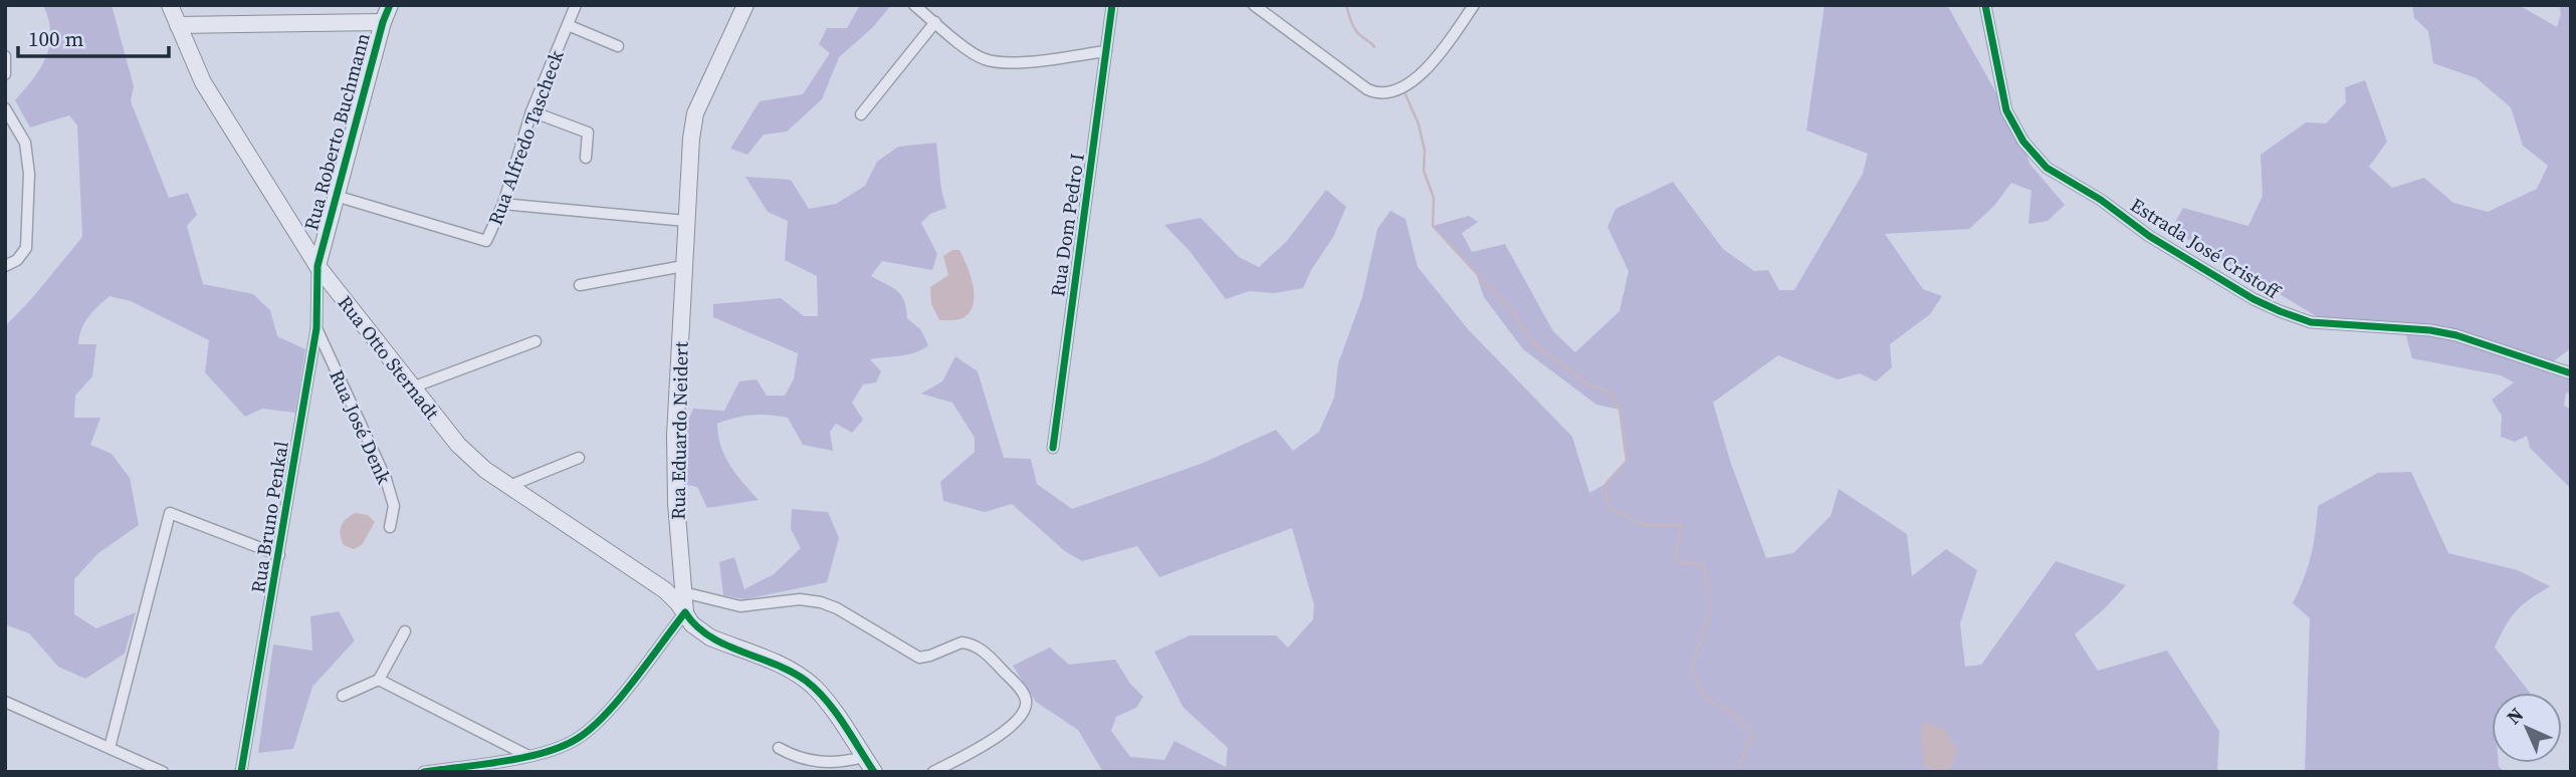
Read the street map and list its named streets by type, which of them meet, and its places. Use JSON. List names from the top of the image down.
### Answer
{
  "streets": {
    "main road": ["Rua Roberto Buchmann", "Rua Otto Sternadt", "Rua Eduardo Neidert"],
    "street": [
      "Rua Alfredo Tascheck",
      "Rua Dom Pedro I",
      "Estrada José Cristoff",
      "Rua José Denk",
      "Rua Bruno Penkal"
    ]
  },
  "crossings": [
    ["Rua Roberto Buchmann", "Rua Alfredo Tascheck"],
    ["Rua Roberto Buchmann", "Rua Otto Sternadt"],
    ["Rua Roberto Buchmann", "Rua Bruno Penkal"],
    ["Rua Otto Sternadt", "Rua Eduardo Neidert"],
    ["Rua Otto Sternadt", "Rua Bruno Penkal"],
    ["Rua José Denk", "Rua Bruno Penkal"]
  ],
  "scale_bar": "100 m",
  "north": "top left"
}
